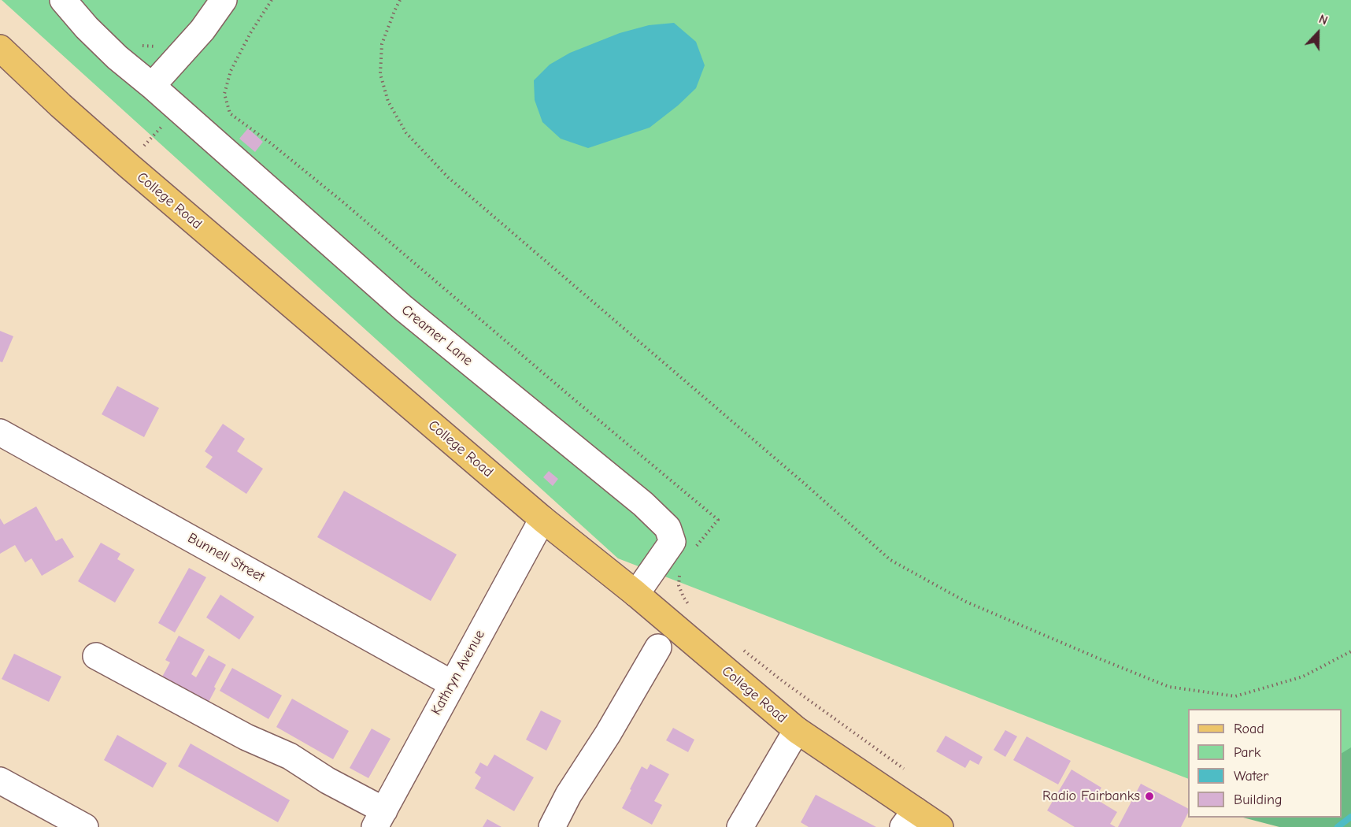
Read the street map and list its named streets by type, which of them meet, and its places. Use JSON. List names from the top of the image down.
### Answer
{
  "streets": {
    "main road": ["College Road"],
    "street": ["Creamer Lane", "Bunnell Street", "Kathryn Avenue"]
  },
  "crossings": [
    ["College Road", "Creamer Lane"],
    ["College Road", "Kathryn Avenue"],
    ["Bunnell Street", "Kathryn Avenue"]
  ],
  "places": ["Radio Fairbanks"],
  "legend": [
    "Road",
    "Park",
    "Water",
    "Building"
  ],
  "north": "top"
}
